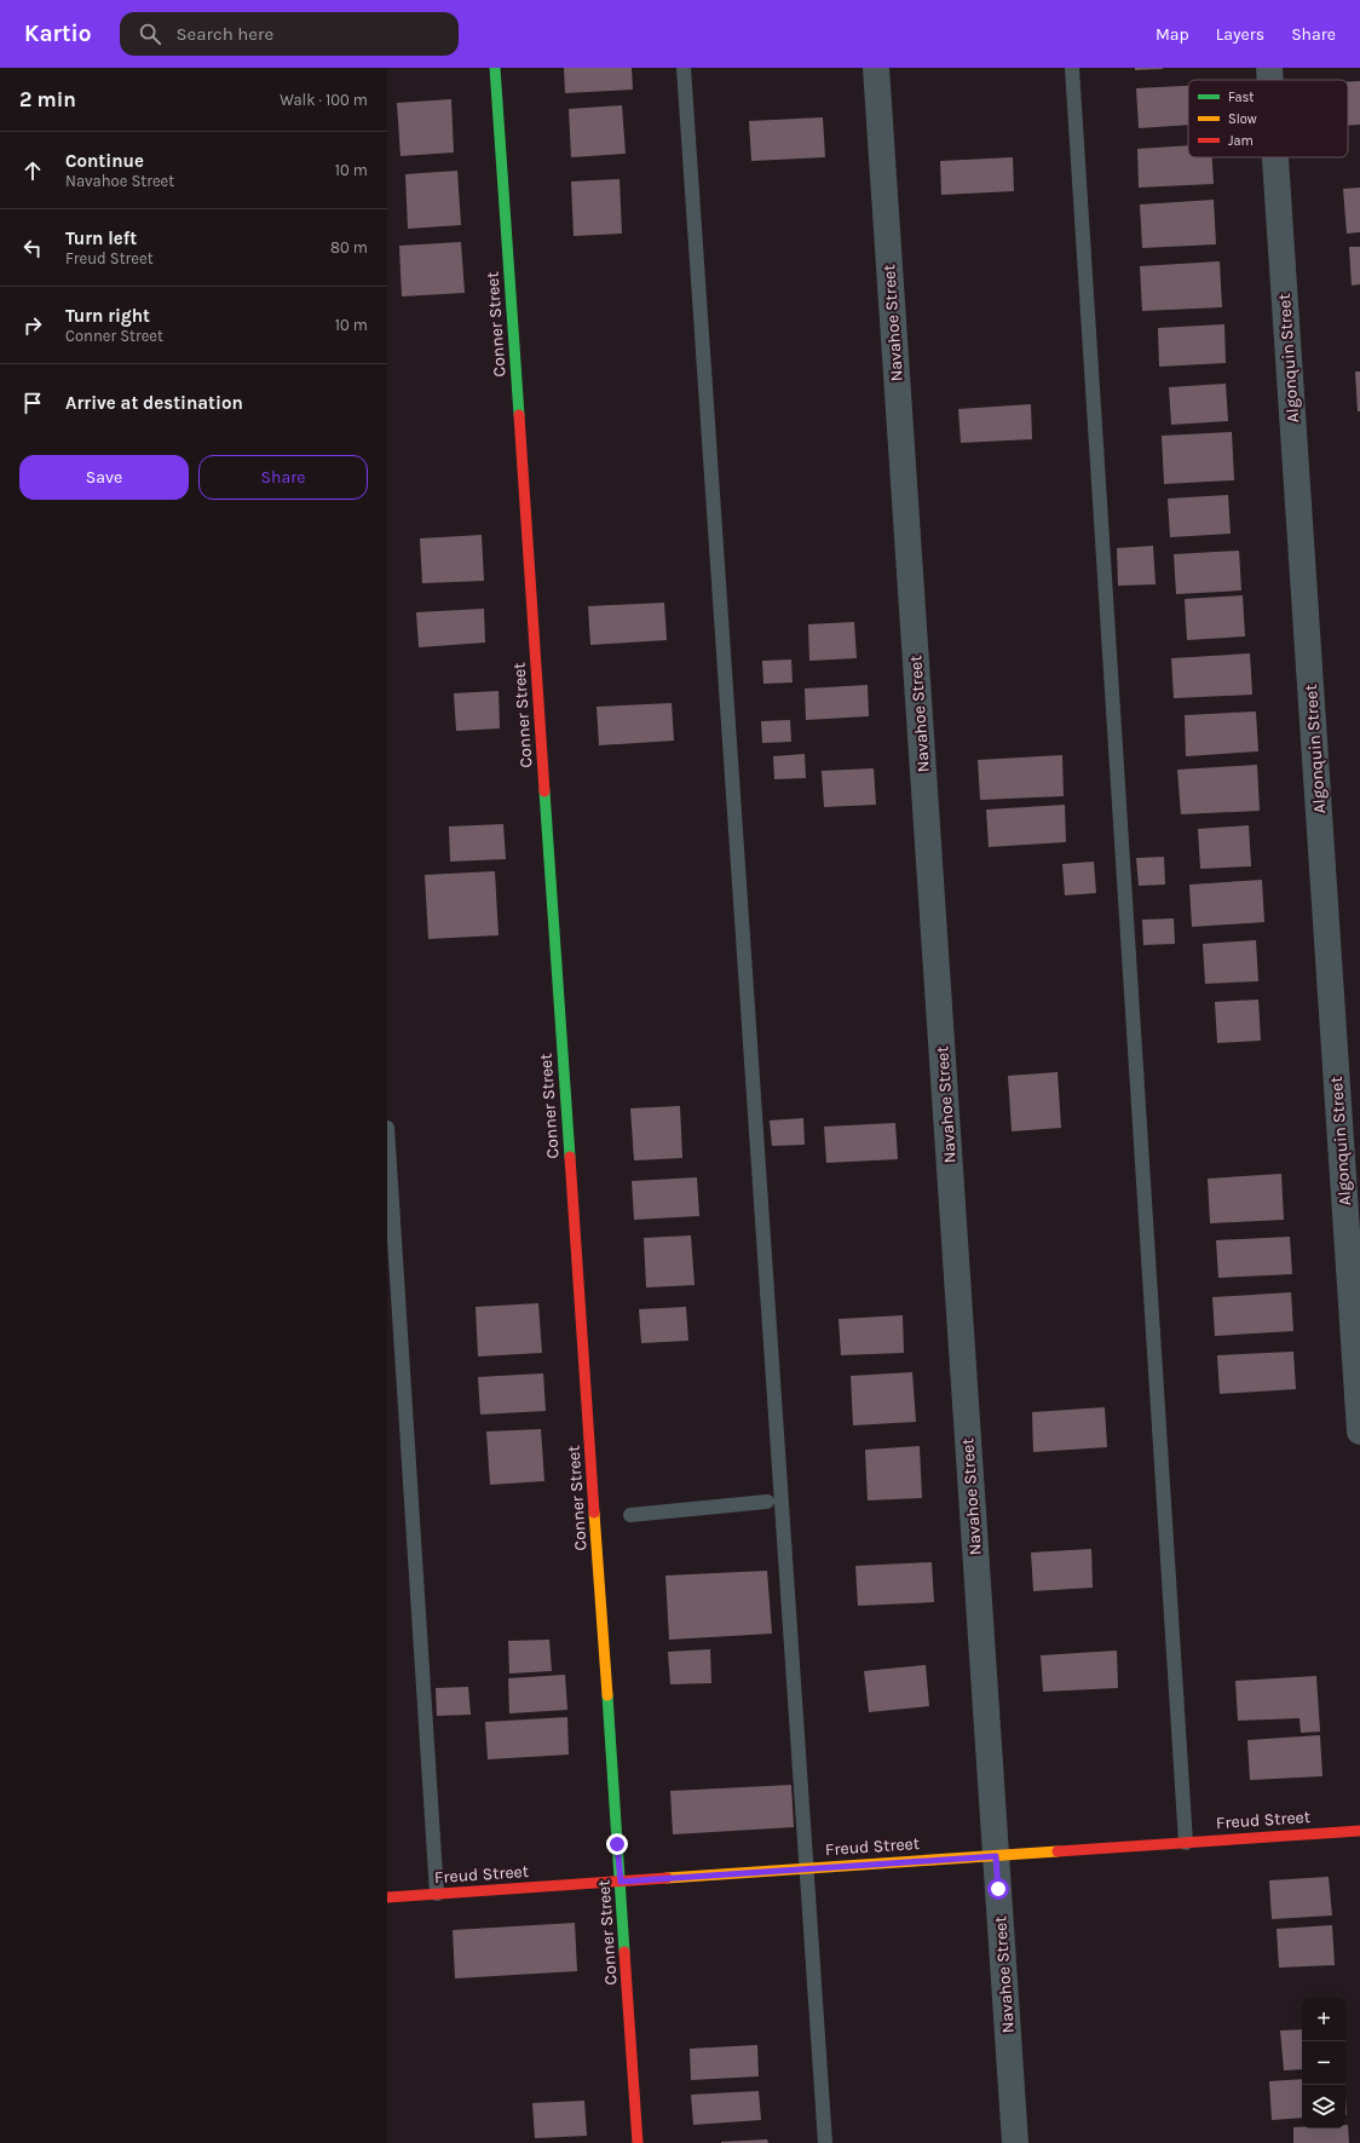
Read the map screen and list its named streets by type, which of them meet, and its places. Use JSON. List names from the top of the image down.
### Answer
{
  "streets": {
    "street": [
      "Navahoe Street",
      "Conner Street",
      "Algonquin Street",
      "Freud Street"
    ]
  },
  "crossings": [
    ["Navahoe Street", "Freud Street"],
    ["Conner Street", "Freud Street"]
  ],
  "legend": ["Fast", "Slow", "Jam"],
  "page": {
    "header": "Kartio",
    "search": "Search here",
    "nav": ["Map", "Layers", "Share"],
    "heading": ["2 min", "Walk · 100 m"],
    "list": [
      ["Continue", "Navahoe Street", "10 m"],
      ["Turn left", "Freud Street", "80 m"],
      ["Turn right", "Conner Street", "10 m"],
      "Arrive at destination"
    ],
    "buttons": ["Save", "Share"],
    "map_buttons": ["+", "−"]
  }
}
